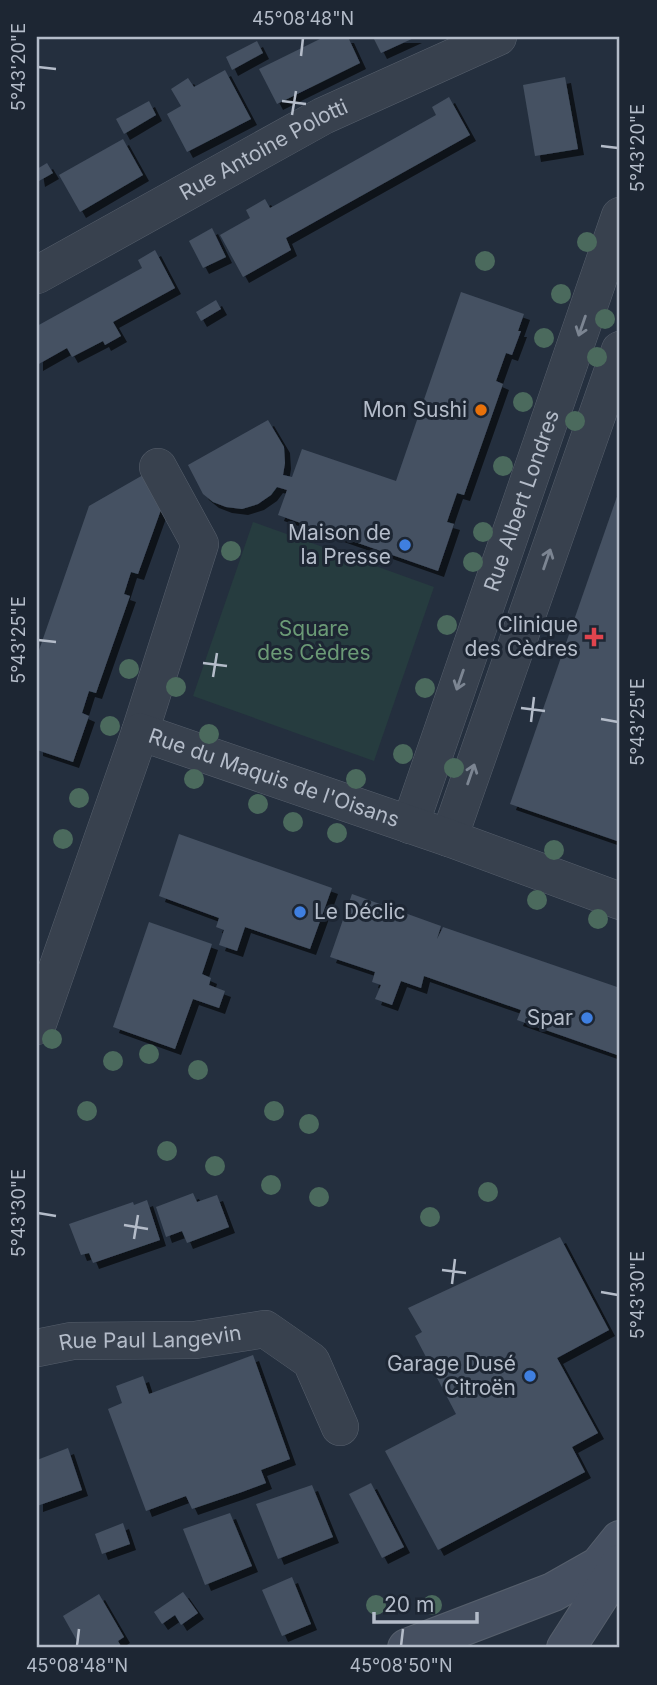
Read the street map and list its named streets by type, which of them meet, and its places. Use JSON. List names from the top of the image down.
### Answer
{
  "streets": {
    "street": [
      "Rue Antoine Polotti",
      "Rue Albert Londres",
      "Rue du Maquis de l'Oisans",
      "Rue Paul Langevin"
    ]
  },
  "crossings": [
    ["Rue Albert Londres", "Rue du Maquis de l'Oisans"]
  ],
  "parks": ["Square des Cèdres"],
  "places": {
    "other": [
      "Mon Sushi",
      "Maison de la Presse",
      "Le Déclic",
      "Spar",
      "Garage Dusé Citroën"
    ],
    "health": ["Clinique des Cèdres"]
  },
  "scale_bar": "20 m",
  "coordinates": [
    "45°08'48\"N",
    "5°43'20\"E",
    "5°43'25\"E",
    "5°43'30\"E",
    "45°08'50\"N"
  ]
}
